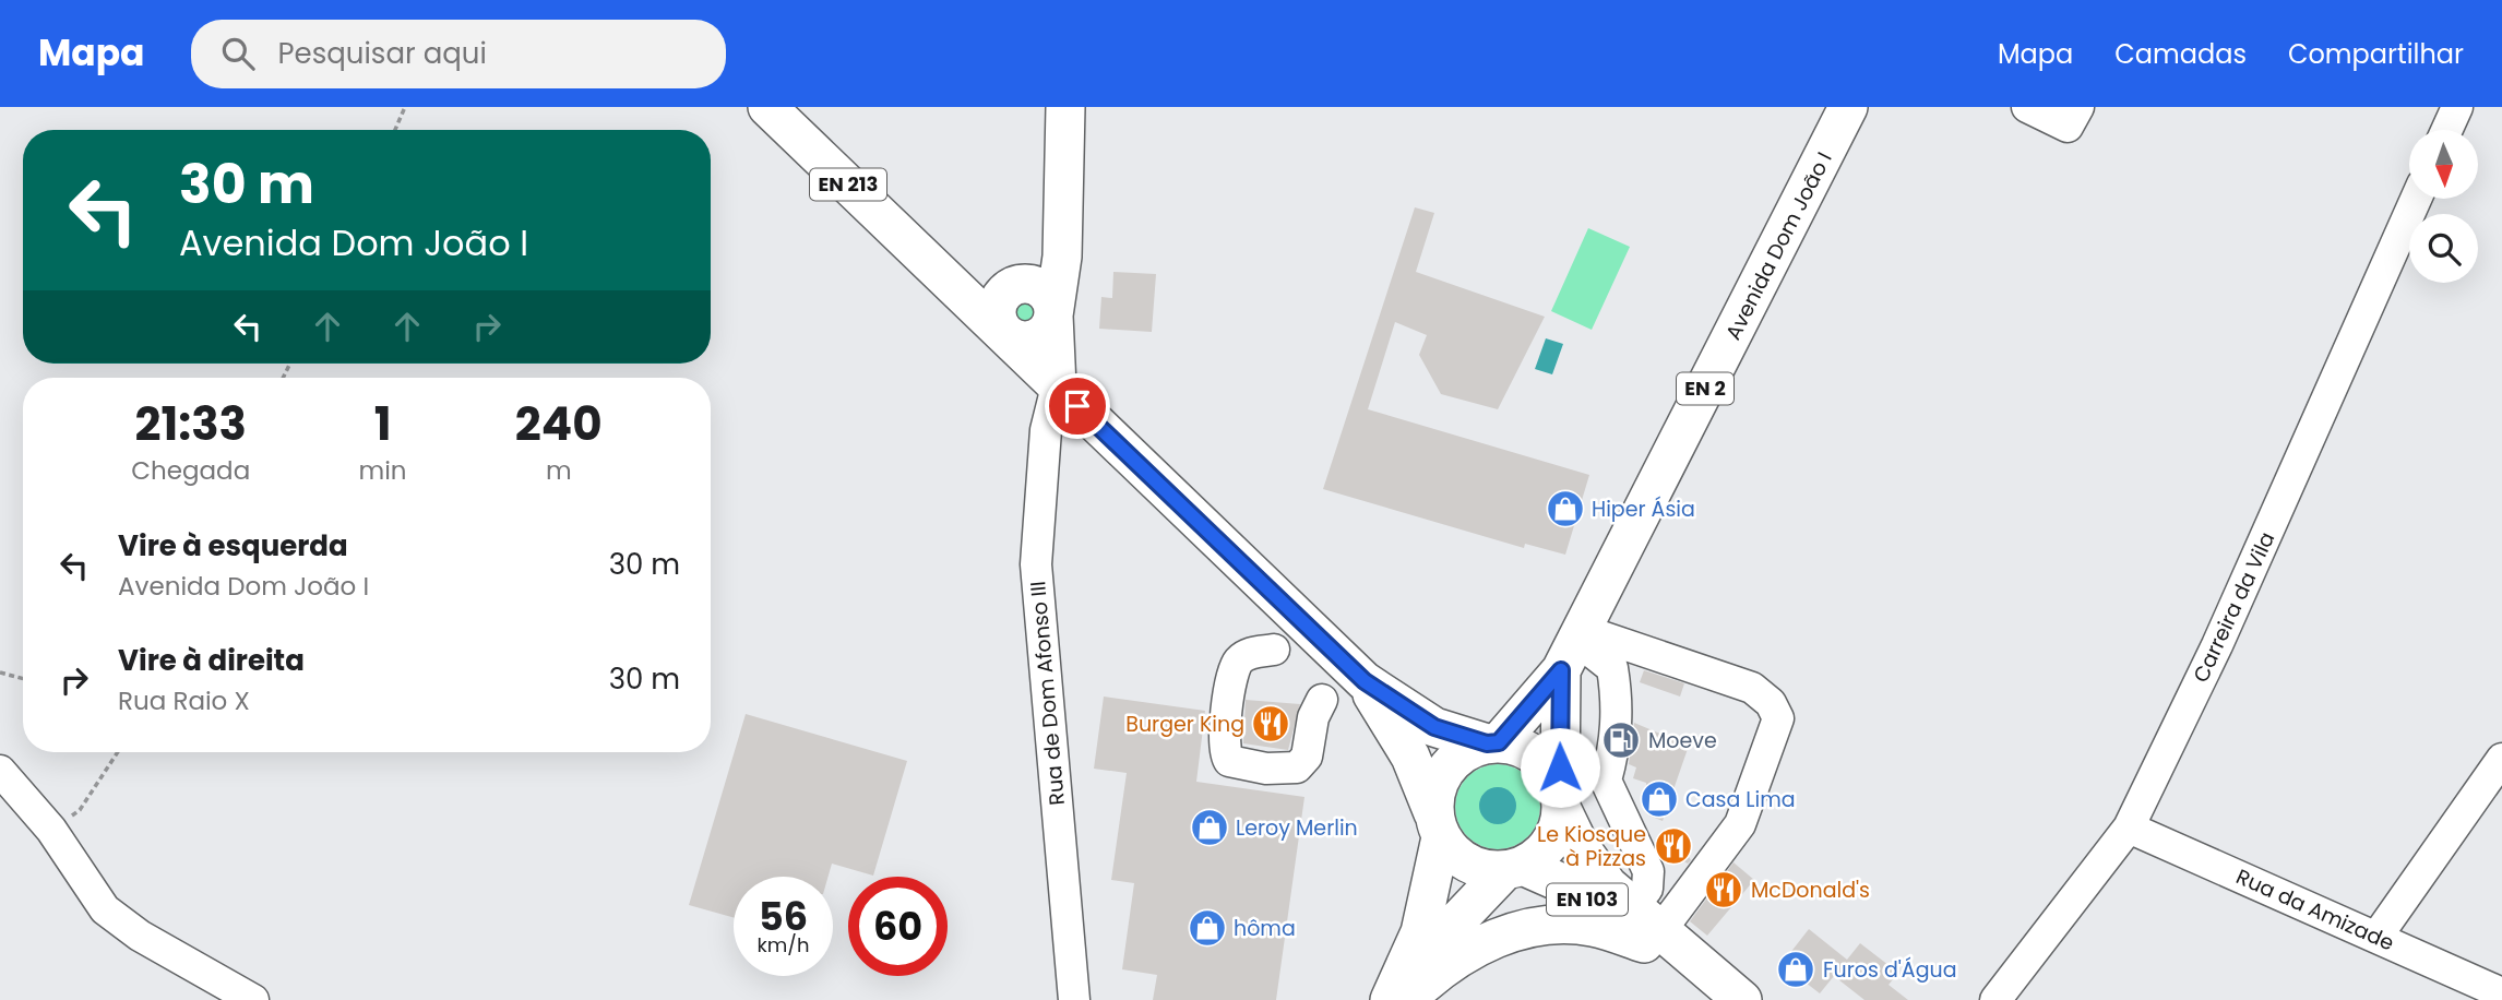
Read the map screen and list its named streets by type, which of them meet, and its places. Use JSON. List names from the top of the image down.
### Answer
{
  "streets": {
    "main road": [
      "EN 213",
      "Avenida Dom João I",
      "EN 2",
      "EN 103"
    ],
    "street": ["Carreira da Vila", "Rua de Dom Afonso III", "Rua da Amizade"]
  },
  "crossings": [
    ["EN 213", "Avenida Dom João I"],
    ["EN 213", "EN 2"],
    ["EN 213", "Rua de Dom Afonso III"],
    ["EN 213", "EN 103"],
    ["Avenida Dom João I", "EN 2"],
    ["Avenida Dom João I", "EN 103"],
    ["EN 2", "EN 103"],
    ["Carreira da Vila", "Rua da Amizade"]
  ],
  "places": {
    "shop": [
      "Hiper Ásia",
      "Casa Lima",
      "Leroy Merlin",
      "hôma",
      "Furos d'Água"
    ],
    "restaurant": ["Burger King", "Le Kiosque à Pizzas", "McDonald's"],
    "fuel station": ["Moeve"]
  },
  "north": "bottom",
  "page": {
    "header": "Mapa",
    "search": "Pesquisar aqui",
    "nav": ["Mapa", "Camadas", "Compartilhar"],
    "turn": ["30 m", "Avenida Dom João I"],
    "eta": [
      "21:33",
      "Chegada",
      "1",
      "min",
      "240",
      "m"
    ],
    "list": [
      {
        "name": "Vire à esquerda",
        "note": "Avenida Dom João I",
        "value": "30 m"
      },
      {
        "name": "Vire à direita",
        "note": "Rua Raio X",
        "value": "30 m"
      }
    ],
    "speed": "56 km/h",
    "limit": "60"
  }
}
